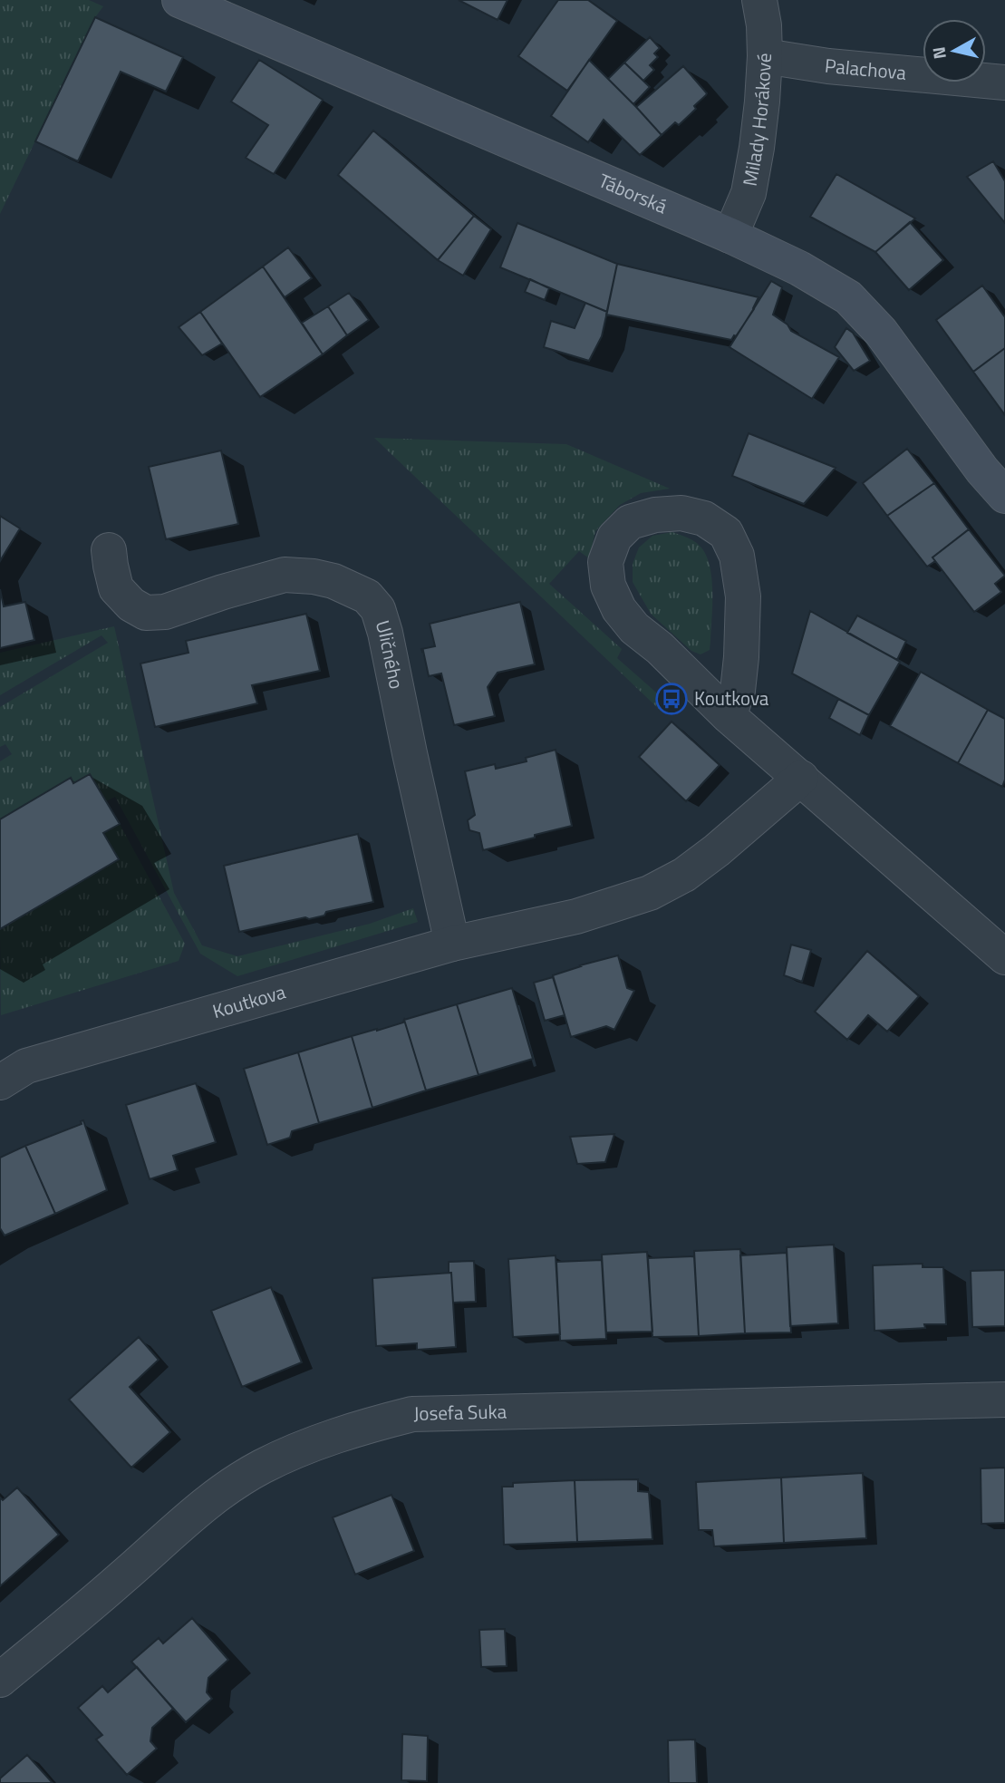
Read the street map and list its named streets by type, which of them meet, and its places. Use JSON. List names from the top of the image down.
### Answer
{
  "streets": {
    "street": [
      "Palachova",
      "Milady Horákové",
      "Táborská",
      "Uličného",
      "Koutkova",
      "Josefa Suka"
    ]
  },
  "crossings": [
    ["Palachova", "Milady Horákové"],
    ["Milady Horákové", "Táborská"],
    ["Uličného", "Koutkova"]
  ],
  "places": {
    "bus stop": ["Koutkova"]
  },
  "north": "left"
}
